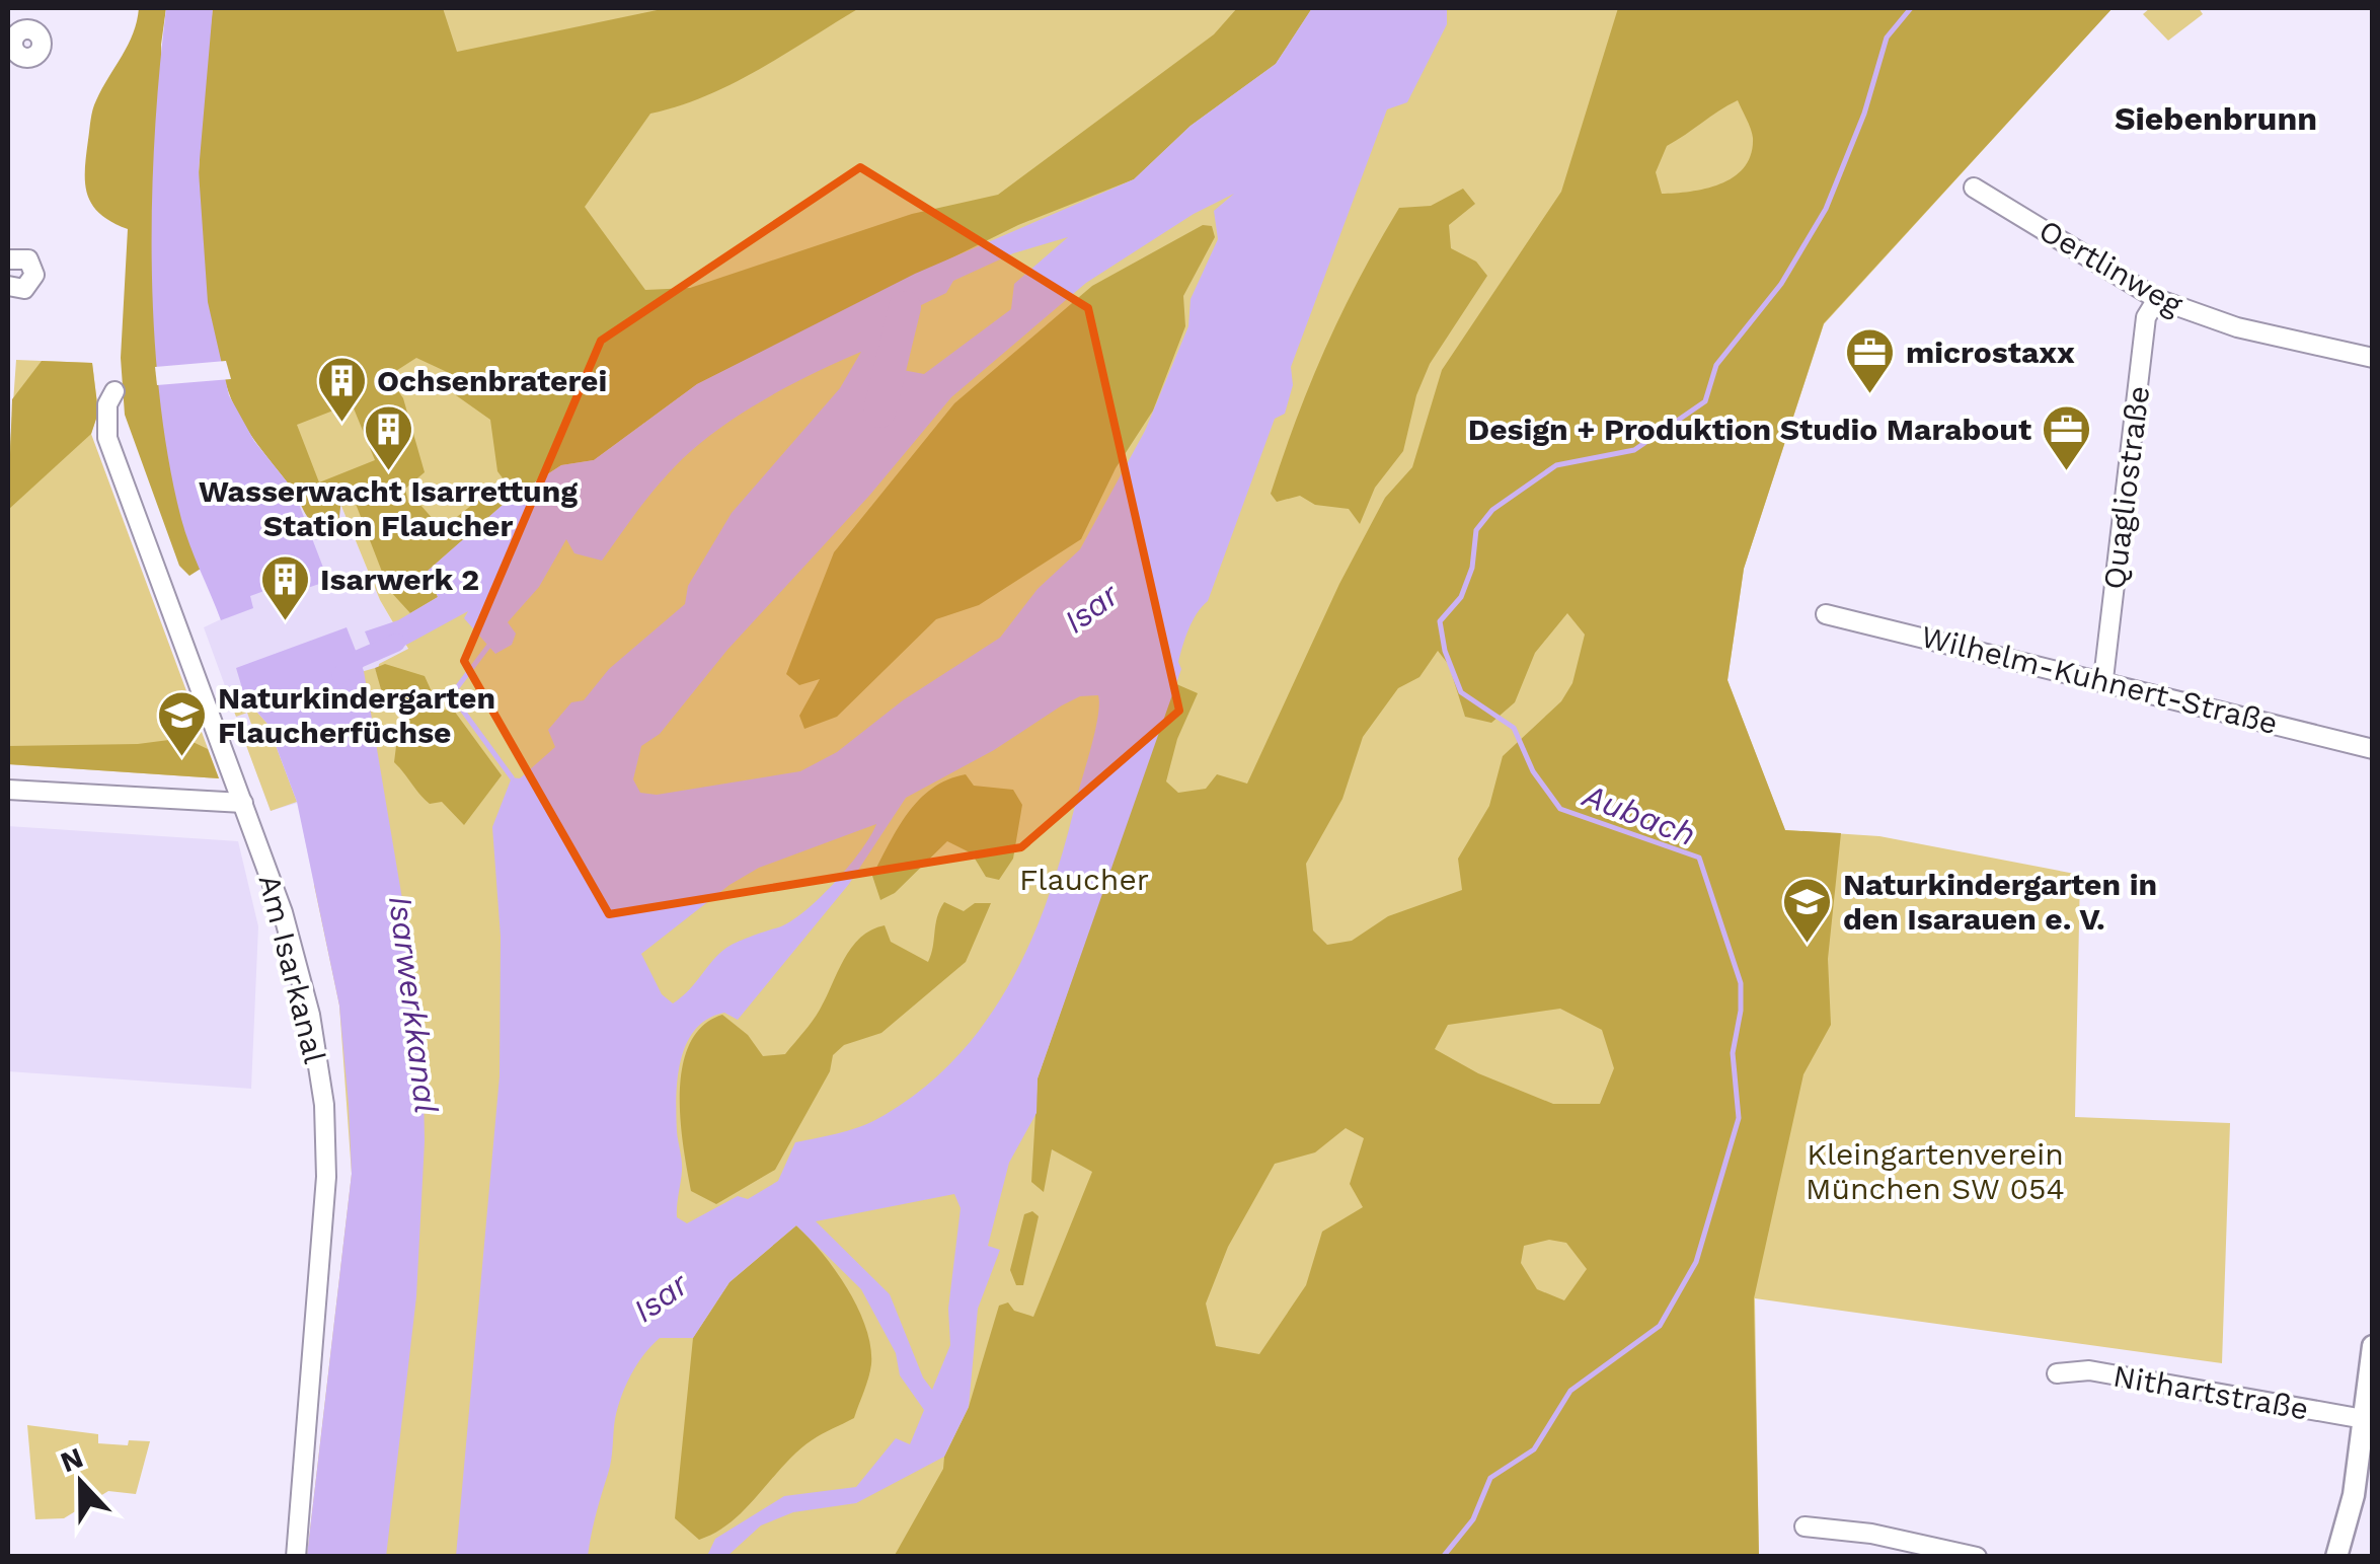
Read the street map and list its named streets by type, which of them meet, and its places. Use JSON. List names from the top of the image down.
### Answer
{
  "streets": {
    "street": [
      "Oertlinweg",
      "Quagliostraße",
      "Wilhelm-Kuhnert-Straße",
      "Am Isarkanal",
      "Nithartstraße"
    ]
  },
  "crossings": [
    ["Oertlinweg", "Quagliostraße"],
    ["Quagliostraße", "Wilhelm-Kuhnert-Straße"]
  ],
  "districts": ["Siebenbrunn"],
  "water": ["Isar", "Aubach", "Isarwerkkanal"],
  "parks": ["Flaucher", "Kleingartenverein München SW 054"],
  "places": {
    "office": ["microstaxx", "Design + Produktion Studio Marabout"],
    "building": ["Ochsenbraterei", "Wasserwacht Isarrettung Station Flaucher", "Isarwerk 2"],
    "school or university": ["Naturkindergarten Flaucherfüchse", "Naturkindergarten in den Isarauen e. V."]
  },
  "north": "top"
}
